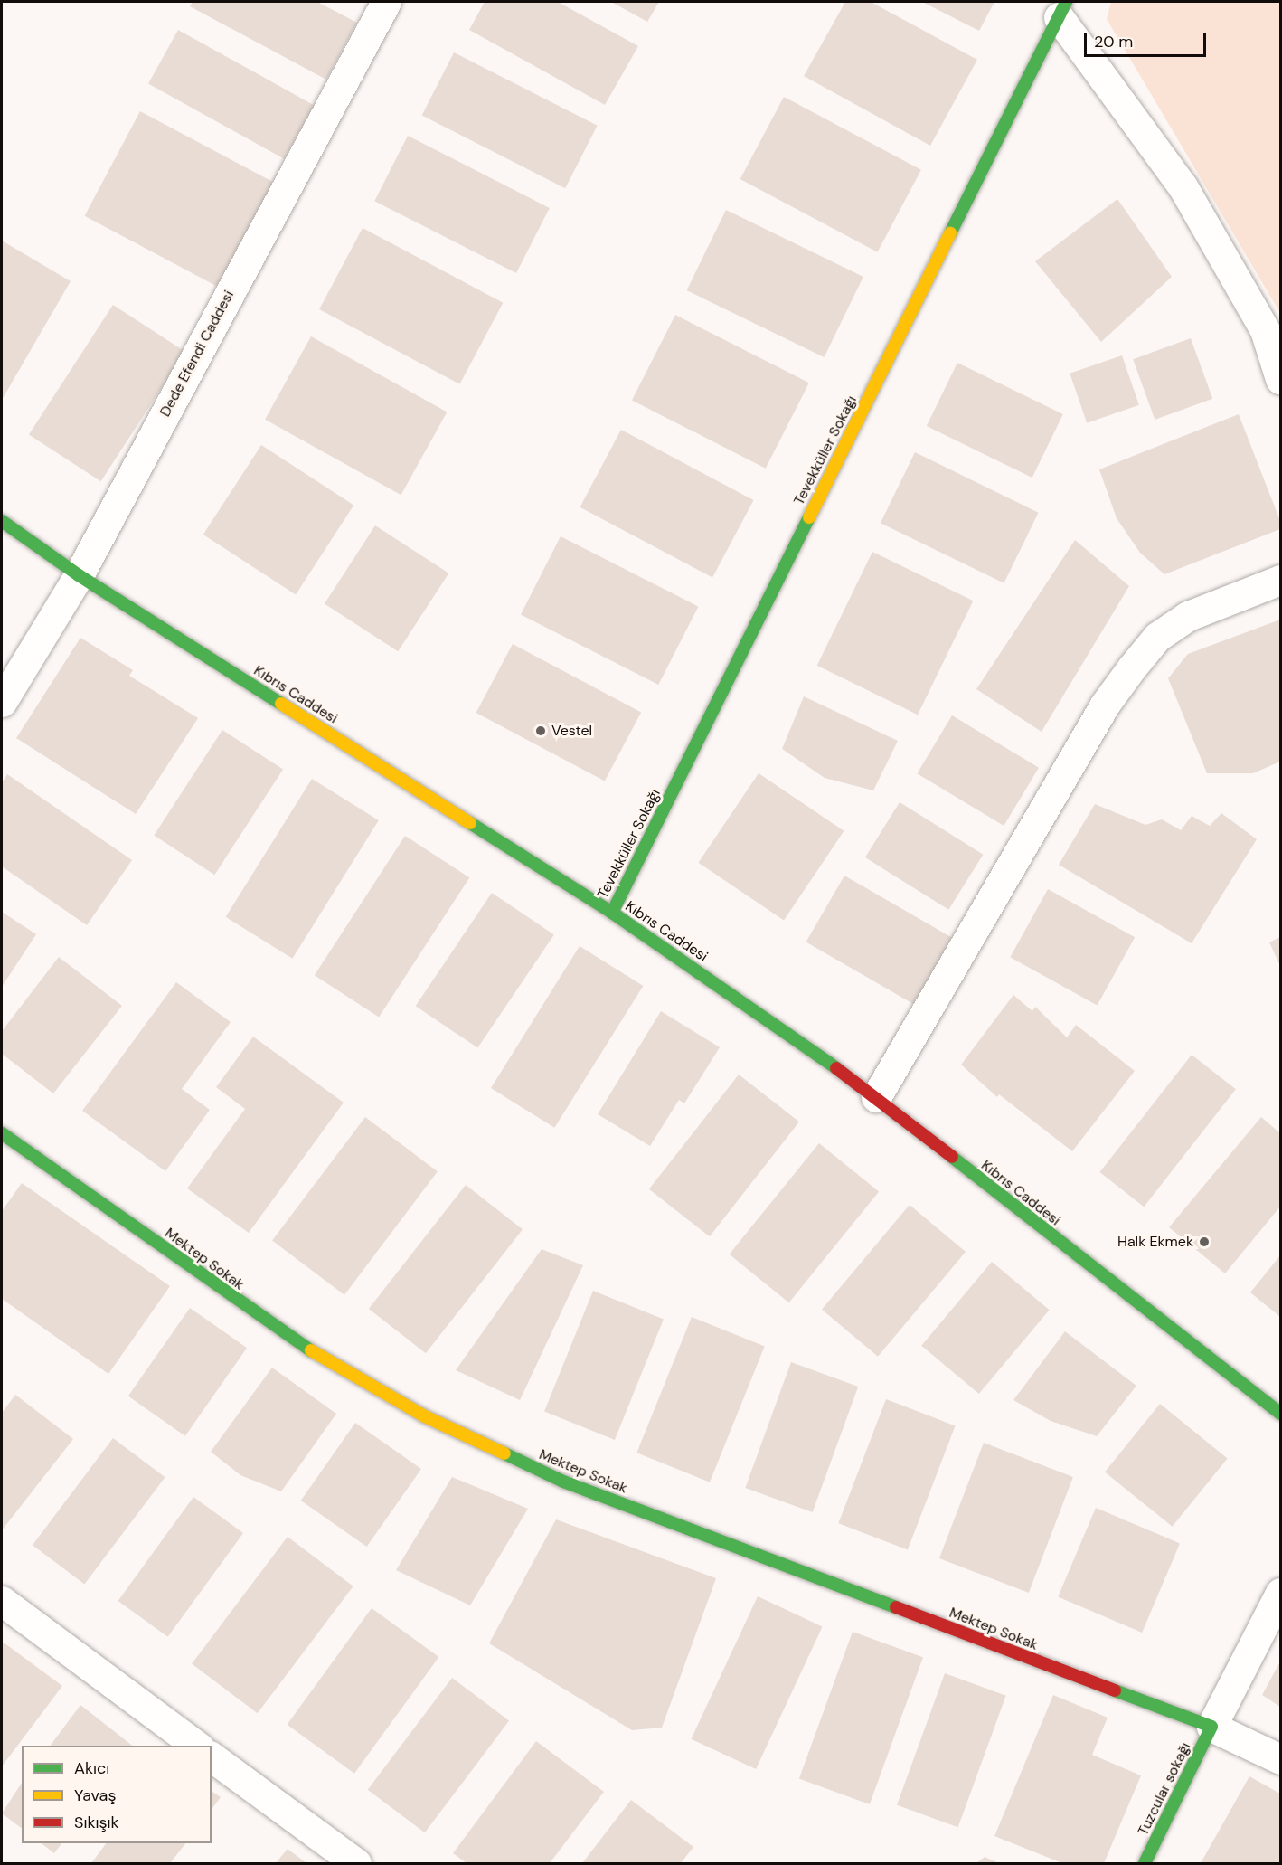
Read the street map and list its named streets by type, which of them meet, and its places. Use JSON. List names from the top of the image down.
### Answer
{
  "streets": {
    "street": [
      "Dede Efendi Caddesi",
      "Tevekküller Sokağı",
      "Kıbrıs Caddesi",
      "Mektep Sokak",
      "Tuzcular sokağı"
    ]
  },
  "crossings": [
    ["Dede Efendi Caddesi", "Kıbrıs Caddesi"],
    ["Tevekküller Sokağı", "Kıbrıs Caddesi"],
    ["Mektep Sokak", "Tuzcular sokağı"]
  ],
  "places": ["Vestel", "Halk Ekmek"],
  "legend": ["Akıcı", "Yavaş", "Sıkışık"],
  "scale_bar": "20 m"
}
